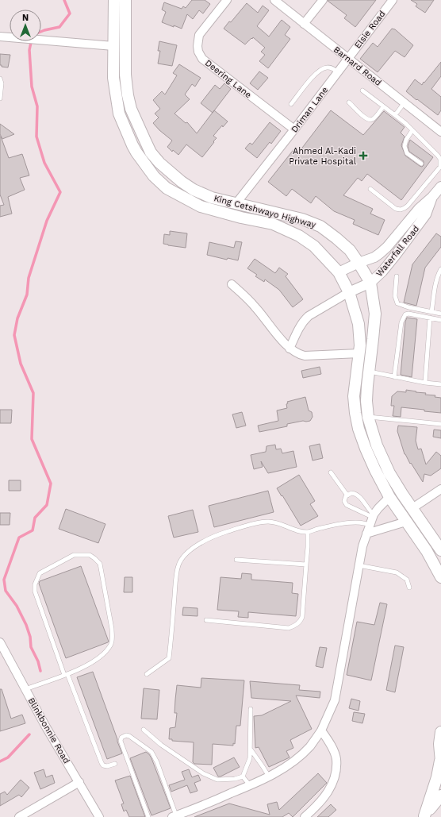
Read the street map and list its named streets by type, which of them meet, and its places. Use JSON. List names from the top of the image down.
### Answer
{
  "streets": {
    "main road": ["King Cetshwayo Highway"],
    "street": [
      "Elsie Road",
      "Barnard Road",
      "Deering Lane",
      "Driman Lane",
      "Waterfall Road",
      "Blinkbonnie Road"
    ]
  },
  "crossings": [
    ["Elsie Road", "Barnard Road"],
    ["Elsie Road", "Driman Lane"],
    ["Barnard Road", "Driman Lane"],
    ["Deering Lane", "Driman Lane"],
    ["Driman Lane", "King Cetshwayo Highway"],
    ["King Cetshwayo Highway", "Waterfall Road"]
  ],
  "places": {
    "health": ["Ahmed Al-Kadi Private Hospital"]
  },
  "north": "top"
}
